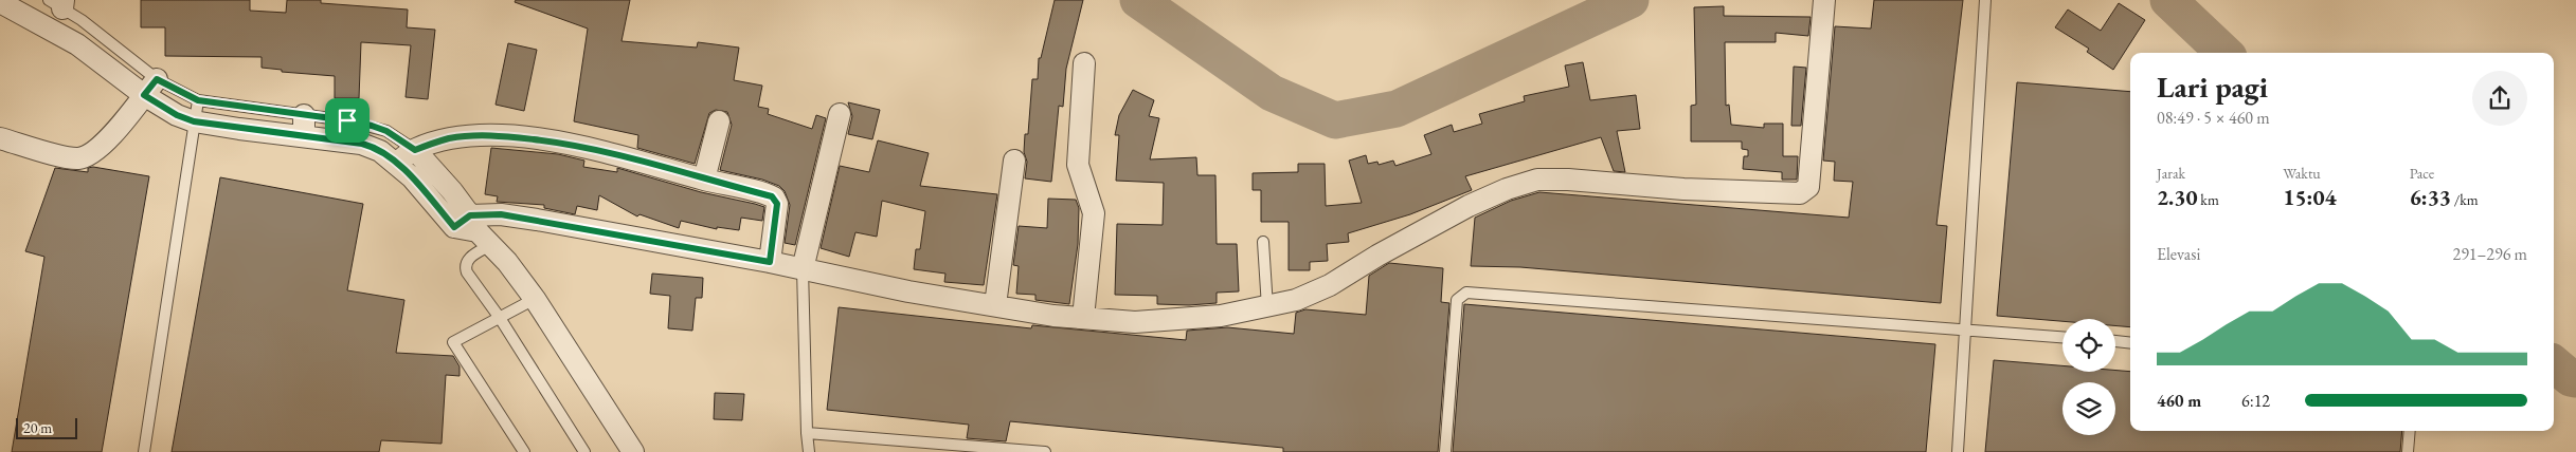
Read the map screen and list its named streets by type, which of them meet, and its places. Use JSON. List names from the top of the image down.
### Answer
{
  "scale_bar": "20 m",
  "page": {
    "heading": ["Lari pagi", "08:49 · 5 × 460 m"],
    "stats": [
      ["Jarak", "2.30 km"],
      ["Waktu", "15:04"],
      ["Pace", "6:33 /km"]
    ],
    "chart": ["Elevasi", "291–296 m"],
    "list": [
      {
        "name": "460 m",
        "note": "6:12"
      }
    ],
    "scale": "20 m"
  }
}
